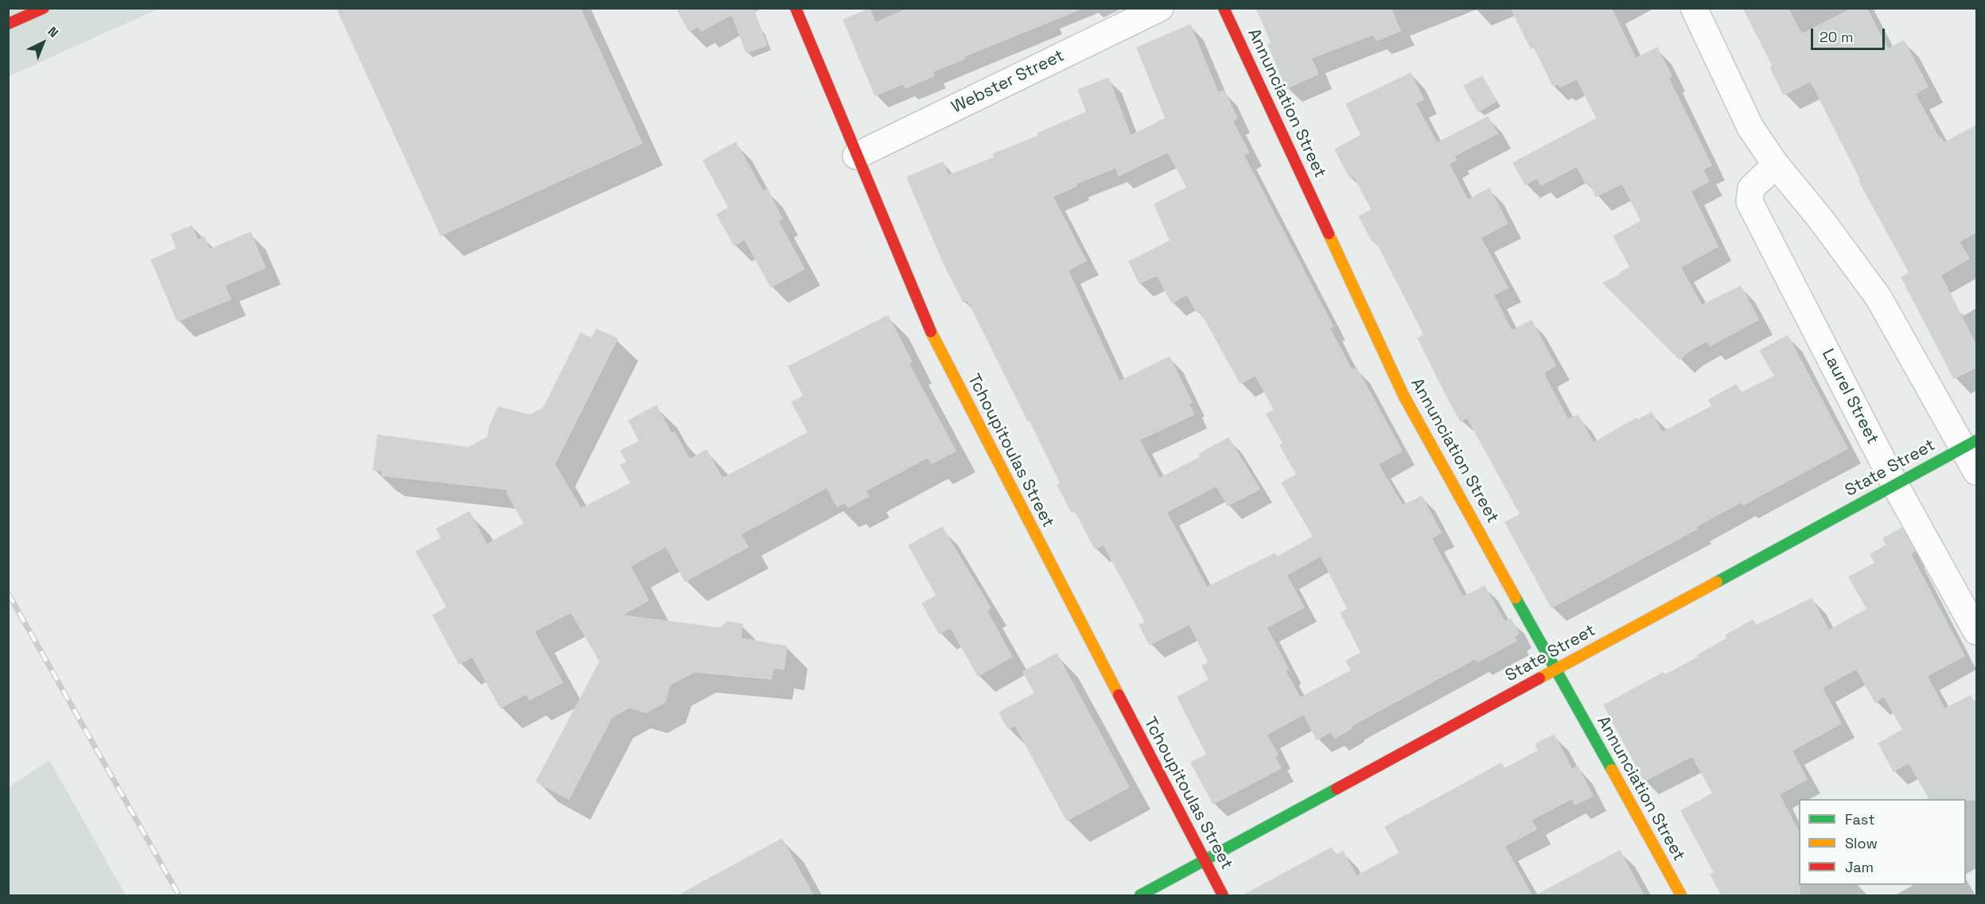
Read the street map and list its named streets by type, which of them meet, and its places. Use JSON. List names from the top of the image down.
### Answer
{
  "streets": {
    "street": [
      "Webster Street",
      "Annunciation Street",
      "Laurel Street",
      "Tchoupitoulas Street",
      "State Street"
    ]
  },
  "crossings": [
    ["Webster Street", "Tchoupitoulas Street"],
    ["Annunciation Street", "State Street"],
    ["Laurel Street", "State Street"],
    ["Tchoupitoulas Street", "State Street"]
  ],
  "legend": ["Fast", "Slow", "Jam"],
  "scale_bar": "20 m",
  "north": "top right"
}
